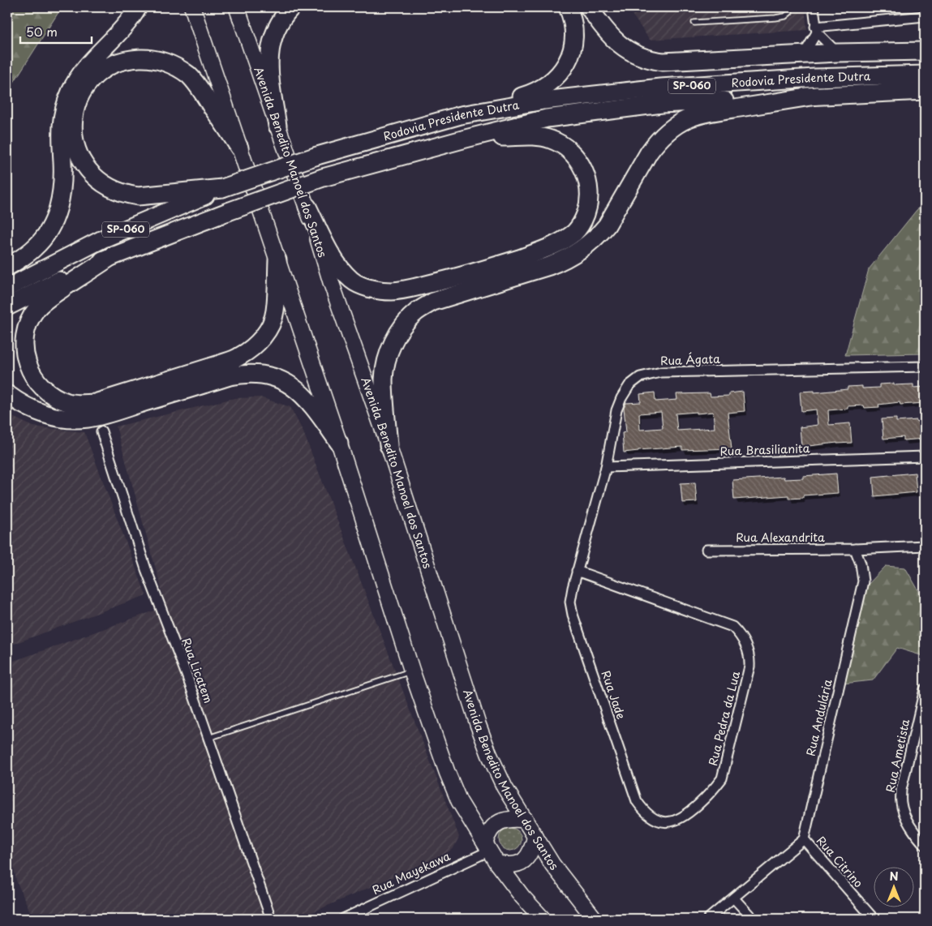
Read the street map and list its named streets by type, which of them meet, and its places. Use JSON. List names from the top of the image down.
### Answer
{
  "streets": {
    "highway": ["Rodovia Presidente Dutra", "SP-060"],
    "main road": ["Avenida Benedito Manoel dos Santos"],
    "street": [
      "Rua Ágata",
      "Rua Brasilianita",
      "Rua Alexandrita",
      "Rua Licatem",
      "Rua Jade",
      "Rua Andulária",
      "Rua Pedra da Lua",
      "Rua Ametista",
      "Rua Citrino",
      "Rua Mayekawa"
    ]
  },
  "crossings": [
    ["Avenida Benedito Manoel dos Santos", "Rua Mayekawa"],
    ["Rua Ágata", "Rua Brasilianita"],
    ["Rua Ágata", "Rua Jade"],
    ["Rua Ágata", "Rua Pedra da Lua"],
    ["Rua Alexandrita", "Rua Andulária"],
    ["Rua Jade", "Rua Pedra da Lua"],
    ["Rua Andulária", "Rua Citrino"]
  ],
  "scale_bar": "50 m",
  "north": "top"
}
